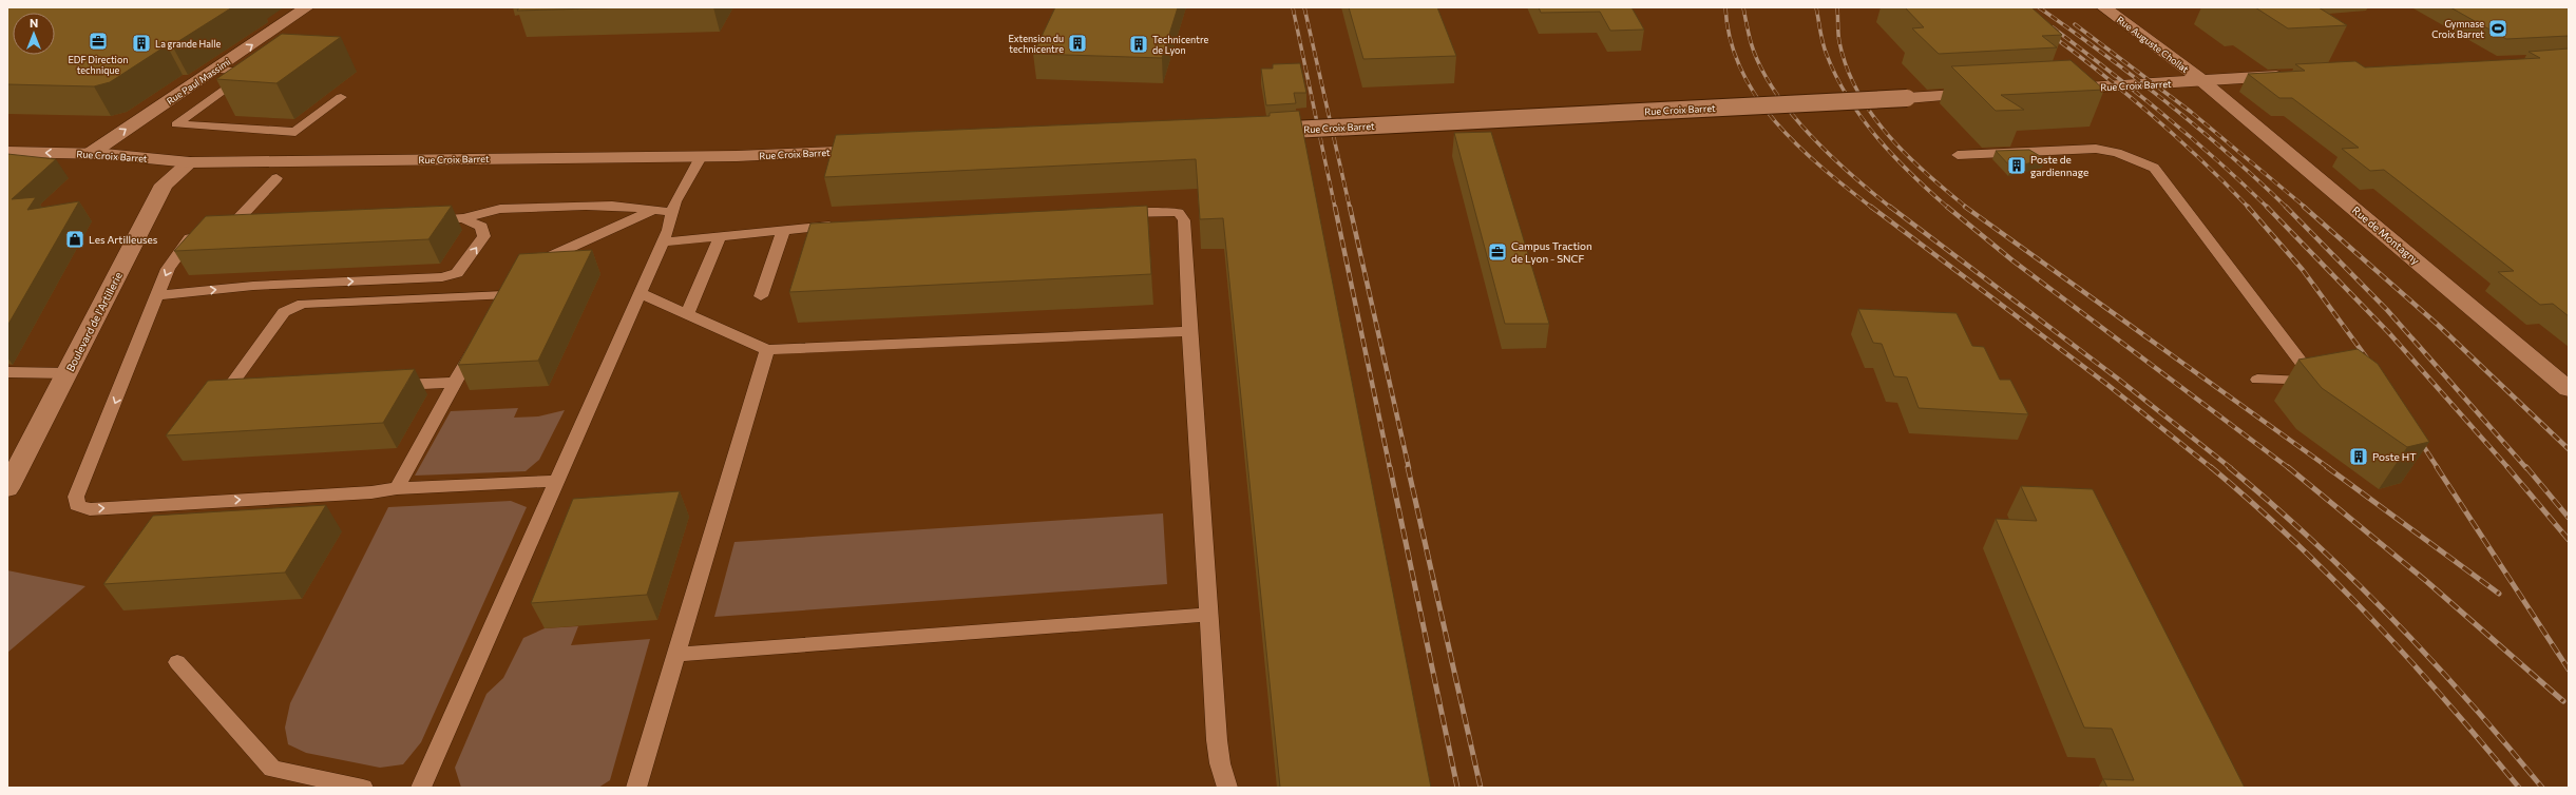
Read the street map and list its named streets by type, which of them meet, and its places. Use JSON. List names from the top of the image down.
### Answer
{
  "streets": {
    "street": [
      "Rue Auguste Chollat",
      "Rue Paul Massimi",
      "Rue Croix Barret",
      "Rue de Montagny",
      "Boulevard de l'Artillerie"
    ]
  },
  "crossings": [
    ["Rue Auguste Chollat", "Rue Croix Barret"],
    ["Rue Auguste Chollat", "Rue de Montagny"],
    ["Rue Paul Massimi", "Rue Croix Barret"],
    ["Rue Croix Barret", "Rue de Montagny"],
    ["Rue Croix Barret", "Boulevard de l'Artillerie"]
  ],
  "one_way": ["Rue Paul Massimi"],
  "places": {
    "sports": ["Gymnase Croix Barret"],
    "office": ["EDF Direction technique", "Campus Traction de Lyon - SNCF"],
    "building": [
      "La grande Halle",
      "Extension du technicentre",
      "Technicentre de Lyon",
      "Poste de gardiennage",
      "Poste HT"
    ],
    "shop": ["Les Artilleuses"]
  },
  "north": "top"
}
